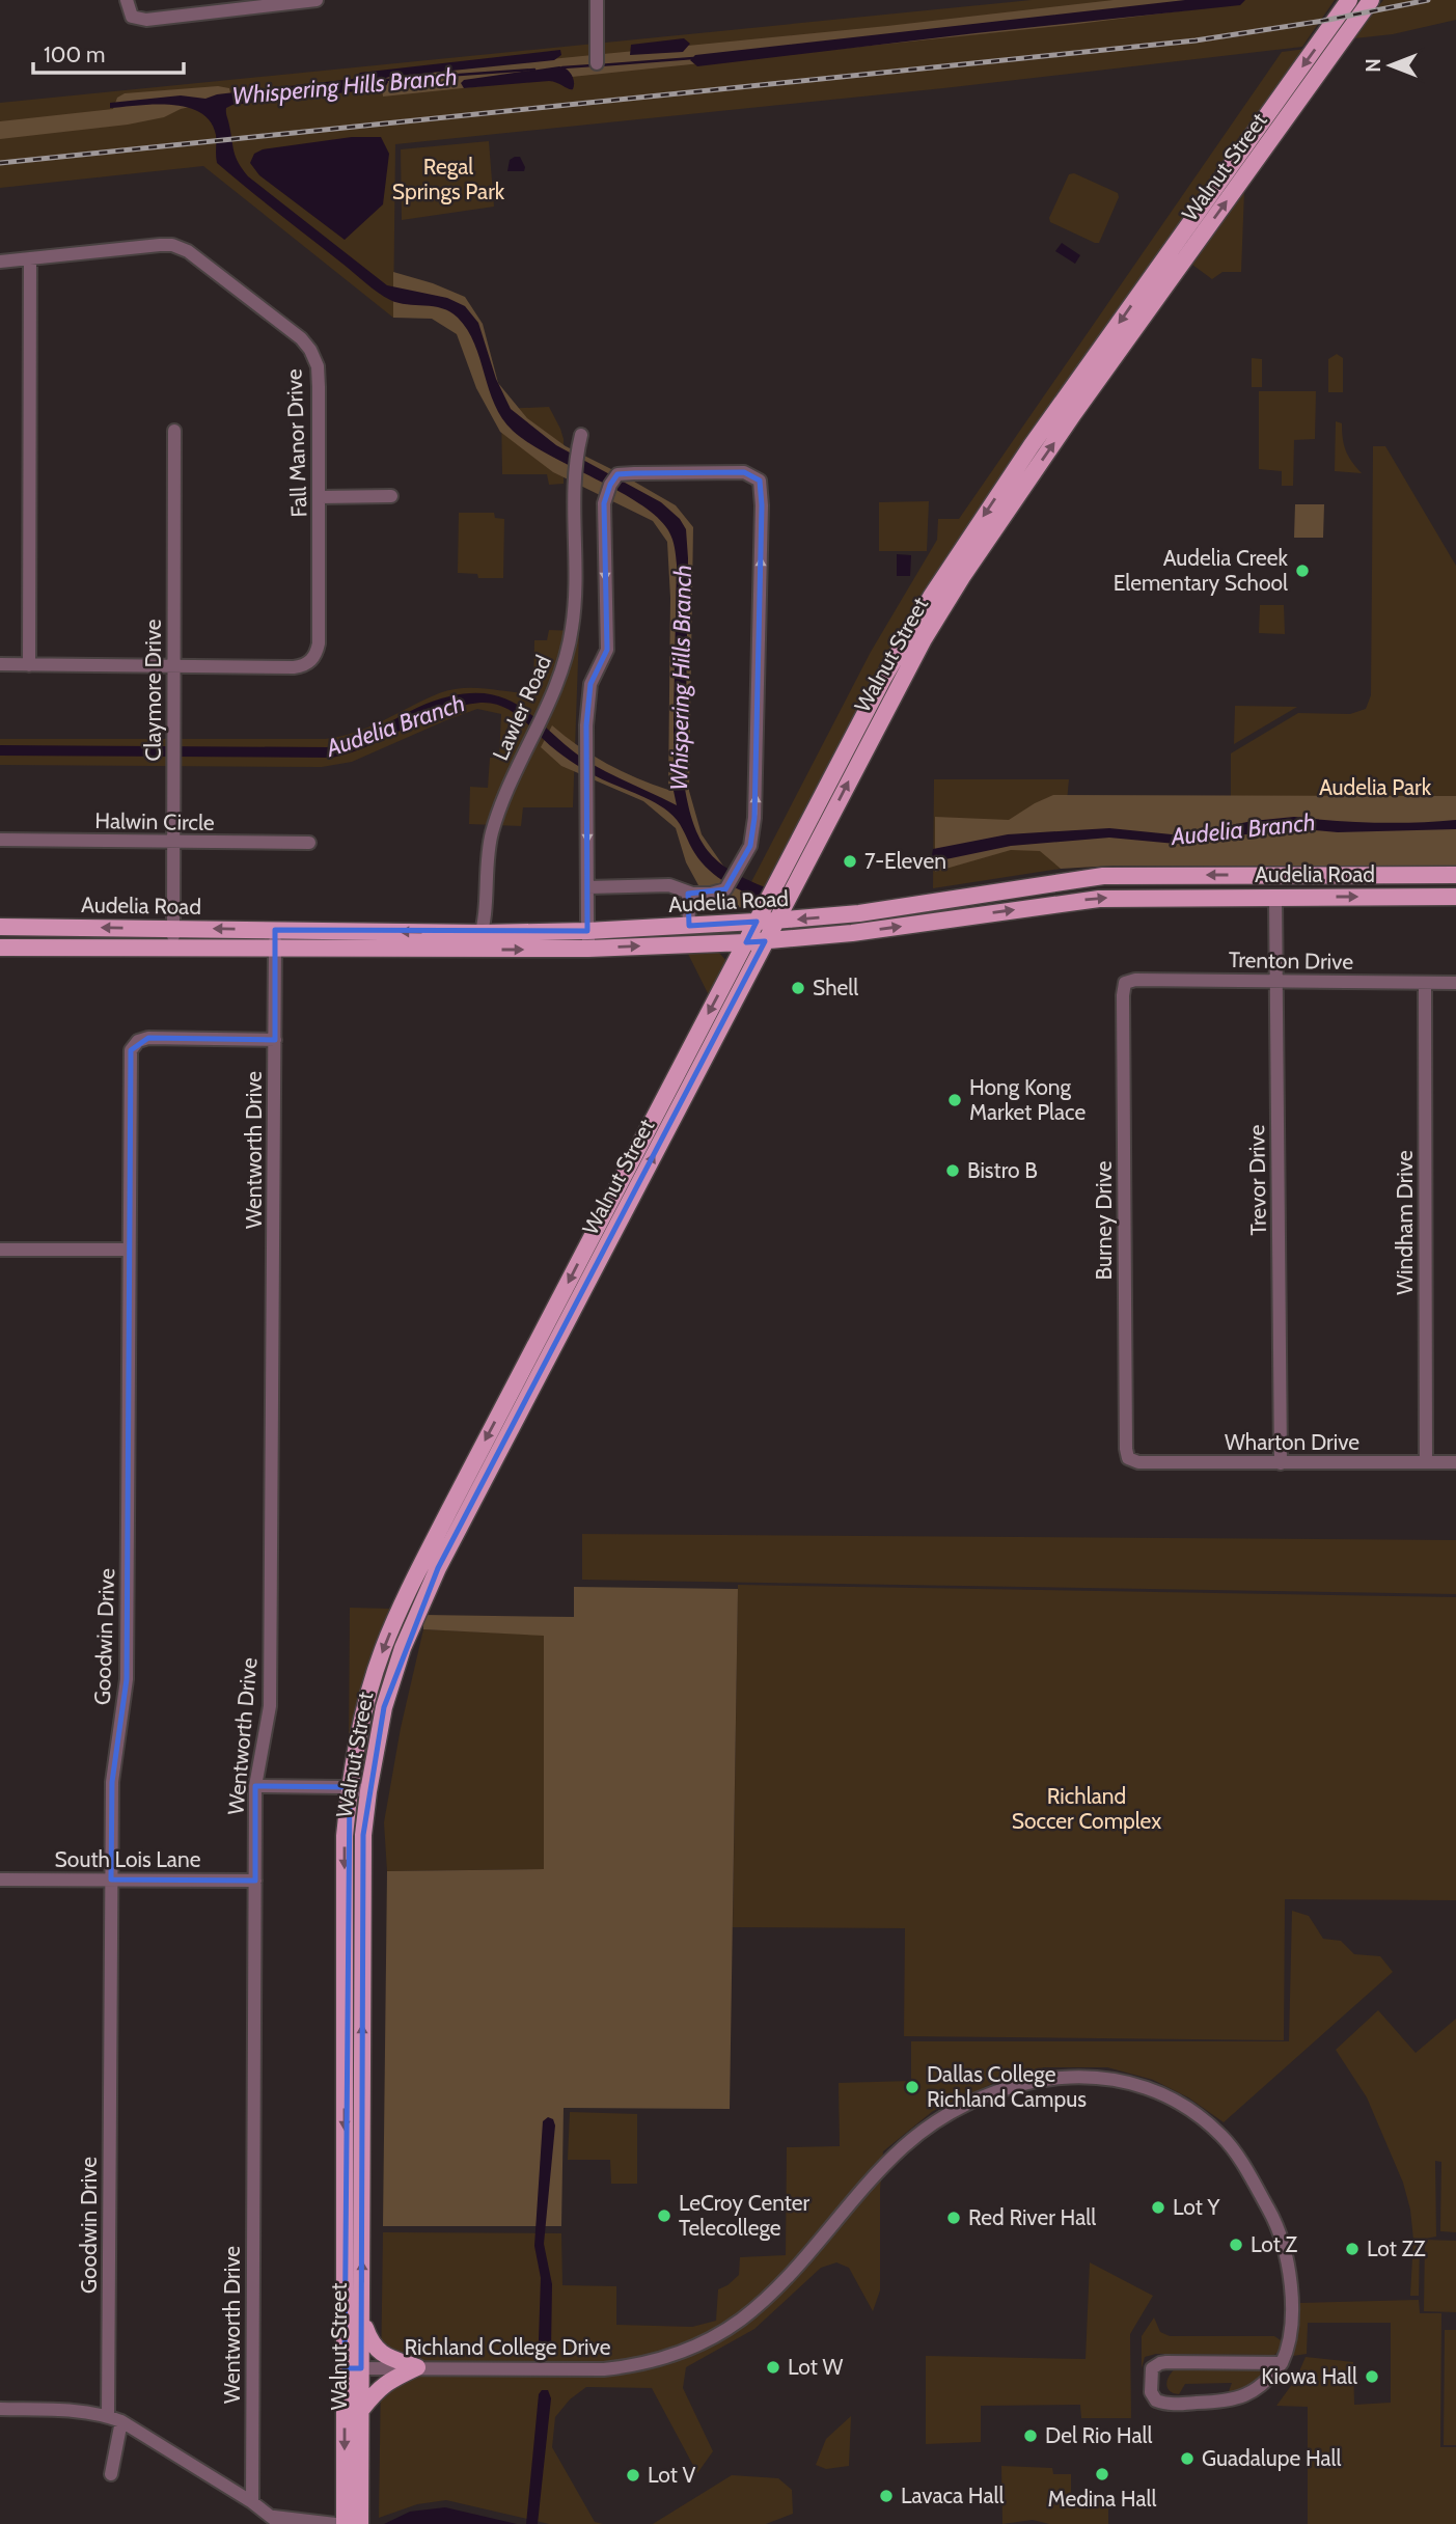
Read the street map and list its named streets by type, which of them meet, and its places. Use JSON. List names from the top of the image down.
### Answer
{
  "streets": {
    "main road": ["Walnut Street", "Audelia Road"],
    "street": [
      "Fall Manor Drive",
      "Claymore Drive",
      "Lawler Road",
      "Halwin Circle",
      "Trenton Drive",
      "Wentworth Drive",
      "Trevor Drive",
      "Burney Drive",
      "Windham Drive",
      "Wharton Drive",
      "Goodwin Drive",
      "South Lois Lane",
      "Richland College Drive"
    ]
  },
  "crossings": [
    ["Walnut Street", "Audelia Road"],
    ["Walnut Street", "Richland College Drive"],
    ["Fall Manor Drive", "Claymore Drive"],
    ["Claymore Drive", "Halwin Circle"],
    ["Claymore Drive", "Audelia Road"],
    ["Lawler Road", "Audelia Road"],
    ["Audelia Road", "Wentworth Drive"],
    ["Audelia Road", "Trevor Drive"],
    ["Trenton Drive", "Trevor Drive"],
    ["Trenton Drive", "Burney Drive"],
    ["Trenton Drive", "Windham Drive"],
    ["Wentworth Drive", "Goodwin Drive"],
    ["Wentworth Drive", "South Lois Lane"],
    ["Trevor Drive", "Wharton Drive"],
    ["Burney Drive", "Wharton Drive"],
    ["Windham Drive", "Wharton Drive"],
    ["Goodwin Drive", "South Lois Lane"]
  ],
  "water": ["Whispering Hills Branch", "Audelia Branch"],
  "parks": ["Regal Springs Park", "Audelia Park", "Richland Soccer Complex"],
  "places": [
    "Audelia Creek Elementary School",
    "7-Eleven",
    "Shell",
    "Hong Kong Market Place",
    "Bistro B",
    "Dallas College Richland Campus",
    "Lot Y",
    "LeCroy Center Telecollege",
    "Red River Hall",
    "Lot Z",
    "Lot ZZ",
    "Lot W",
    "Kiowa Hall",
    "Del Rio Hall",
    "Guadalupe Hall",
    "Medina Hall",
    "Lot V",
    "Lavaca Hall"
  ],
  "scale_bar": "100 m",
  "north": "left"
}
